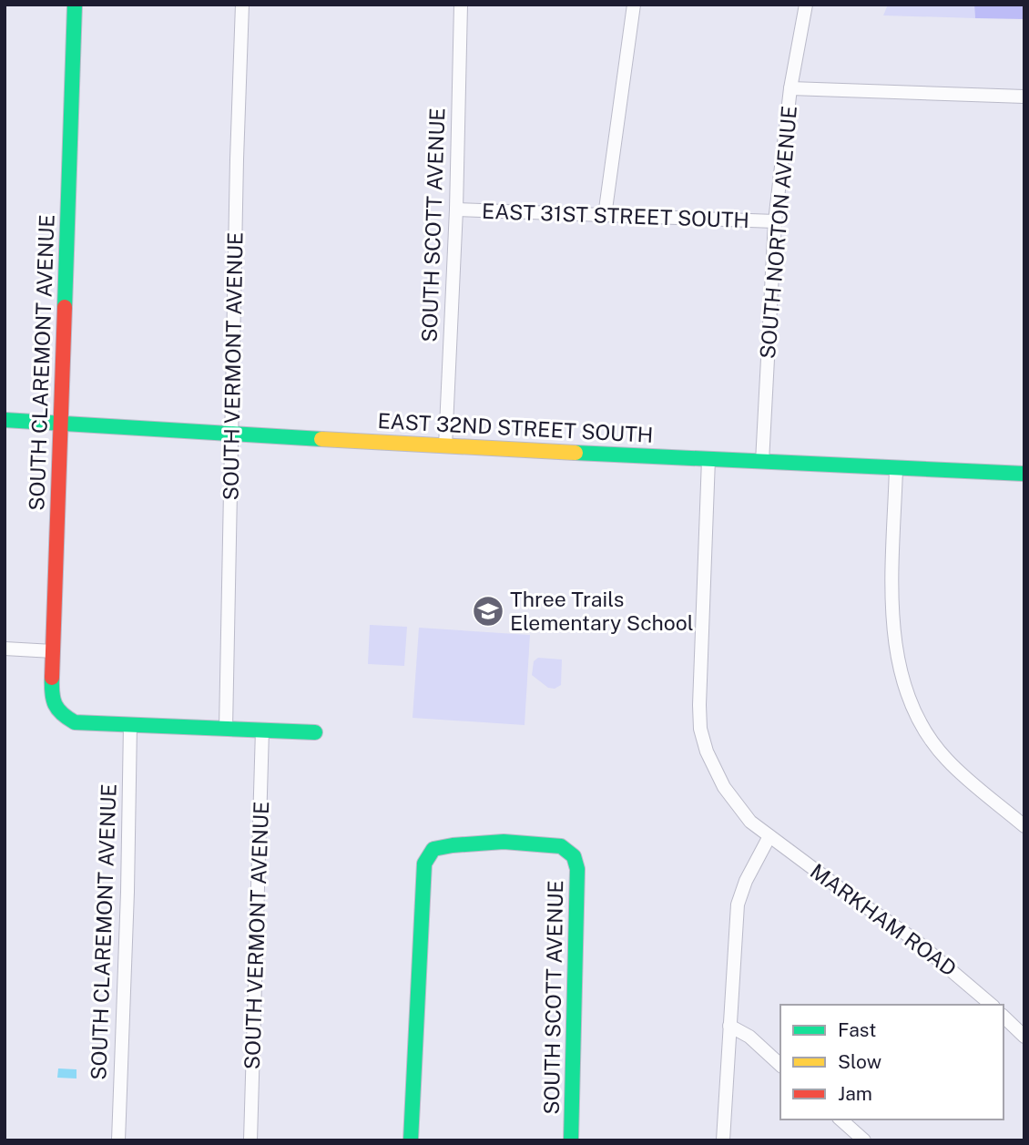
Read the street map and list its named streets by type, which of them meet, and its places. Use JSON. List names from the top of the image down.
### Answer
{
  "streets": {
    "street": [
      "EAST 31ST STREET SOUTH",
      "SOUTH SCOTT AVENUE",
      "SOUTH NORTON AVENUE",
      "SOUTH CLAREMONT AVENUE",
      "SOUTH VERMONT AVENUE",
      "EAST 32ND STREET SOUTH",
      "MARKHAM ROAD"
    ]
  },
  "crossings": [
    ["EAST 31ST STREET SOUTH", "SOUTH SCOTT AVENUE"],
    ["EAST 31ST STREET SOUTH", "SOUTH NORTON AVENUE"],
    ["SOUTH SCOTT AVENUE", "EAST 32ND STREET SOUTH"],
    ["SOUTH NORTON AVENUE", "EAST 32ND STREET SOUTH"],
    ["SOUTH CLAREMONT AVENUE", "EAST 32ND STREET SOUTH"],
    ["SOUTH VERMONT AVENUE", "EAST 32ND STREET SOUTH"]
  ],
  "places": {
    "school or university": ["Three Trails Elementary School"]
  },
  "legend": ["Fast", "Slow", "Jam"]
}
